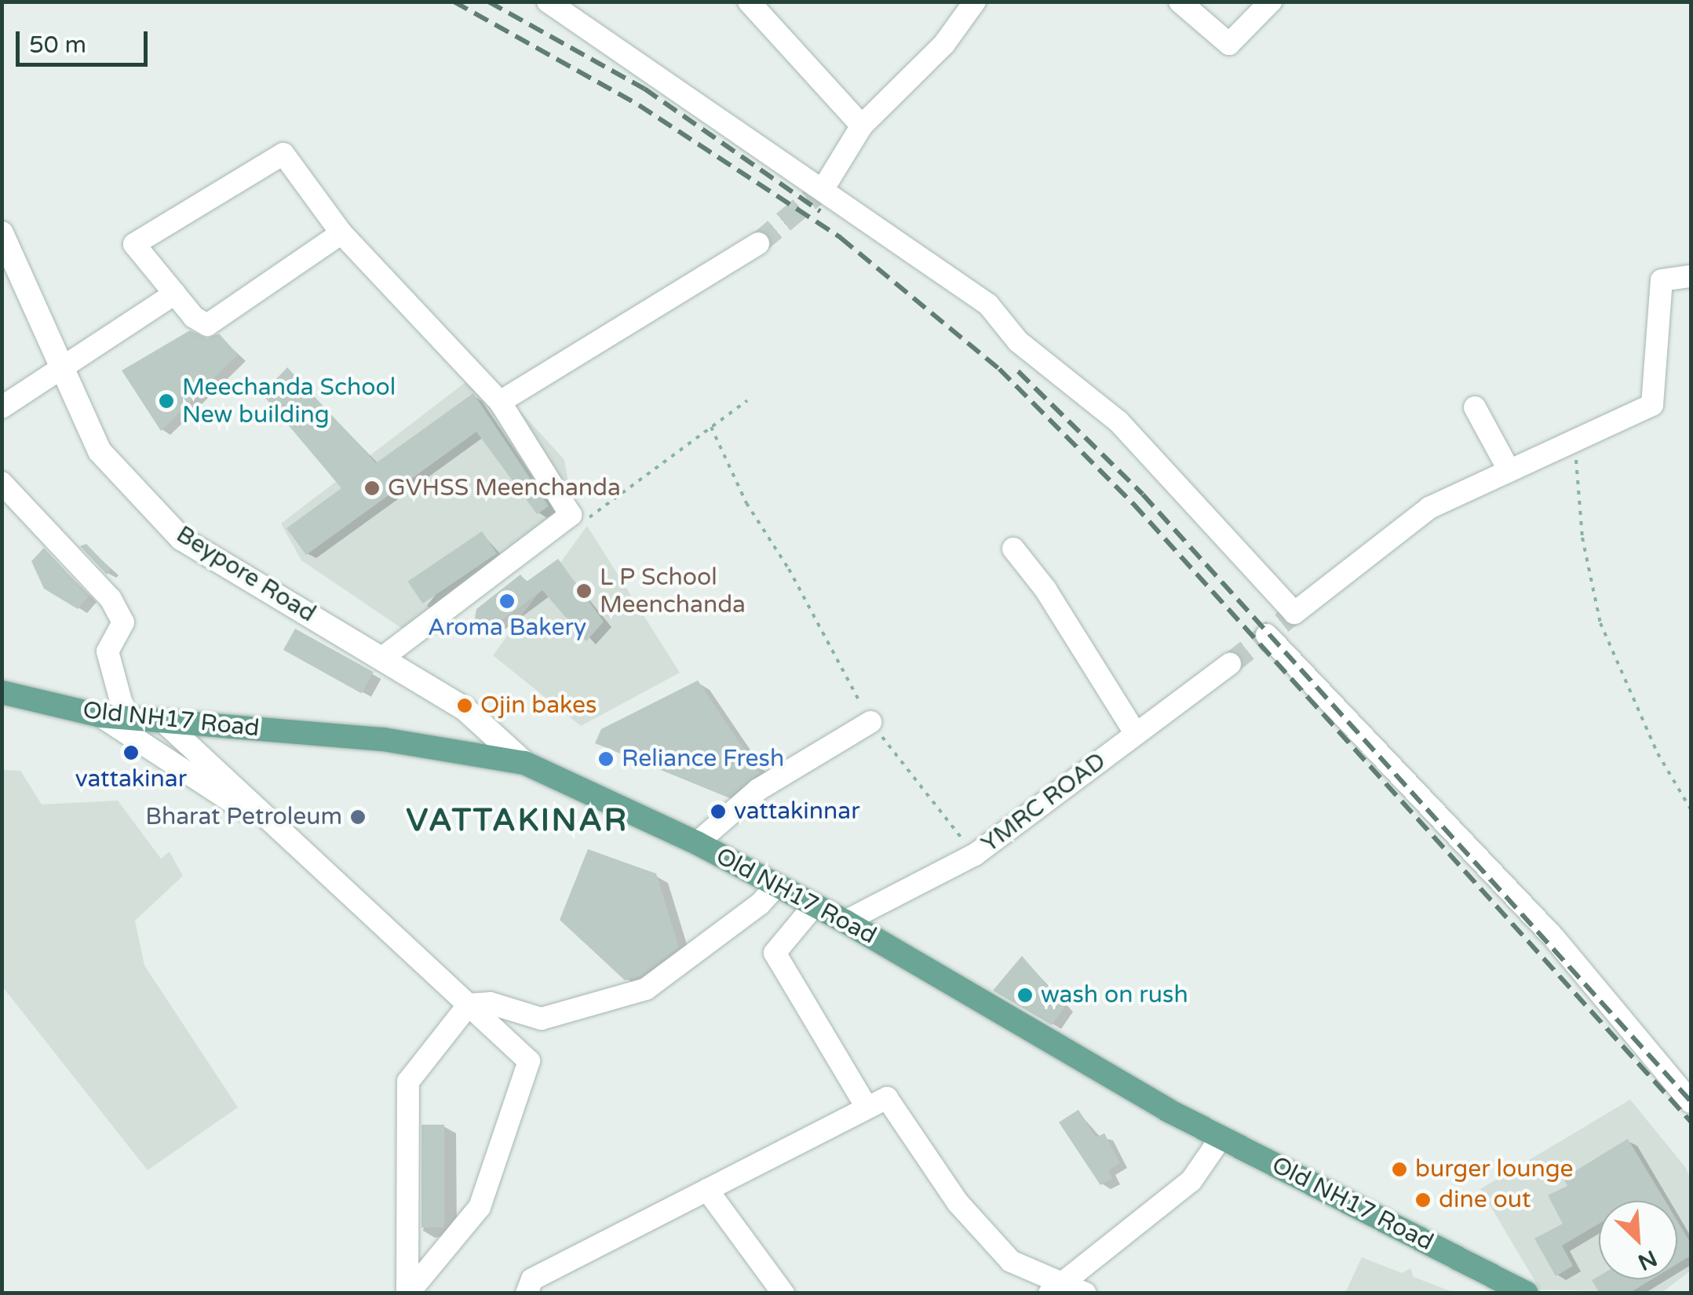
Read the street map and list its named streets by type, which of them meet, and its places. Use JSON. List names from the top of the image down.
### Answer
{
  "streets": {
    "main road": ["Beypore Road", "Old NH17 Road"],
    "street": ["YMRC ROAD"]
  },
  "crossings": [
    ["Beypore Road", "Old NH17 Road"],
    ["Old NH17 Road", "YMRC ROAD"]
  ],
  "districts": ["VATTAKINAR"],
  "places": [
    "Meechanda School New building",
    "GVHSS Meenchanda",
    "L P School Meenchanda",
    "Aroma Bakery",
    "Ojin bakes",
    "vattakinar",
    "Reliance Fresh",
    "vattakinnar",
    "Bharat Petroleum",
    "wash on rush",
    "burger lounge",
    "dine out"
  ],
  "scale_bar": "50 m",
  "north": "bottom right"
}
